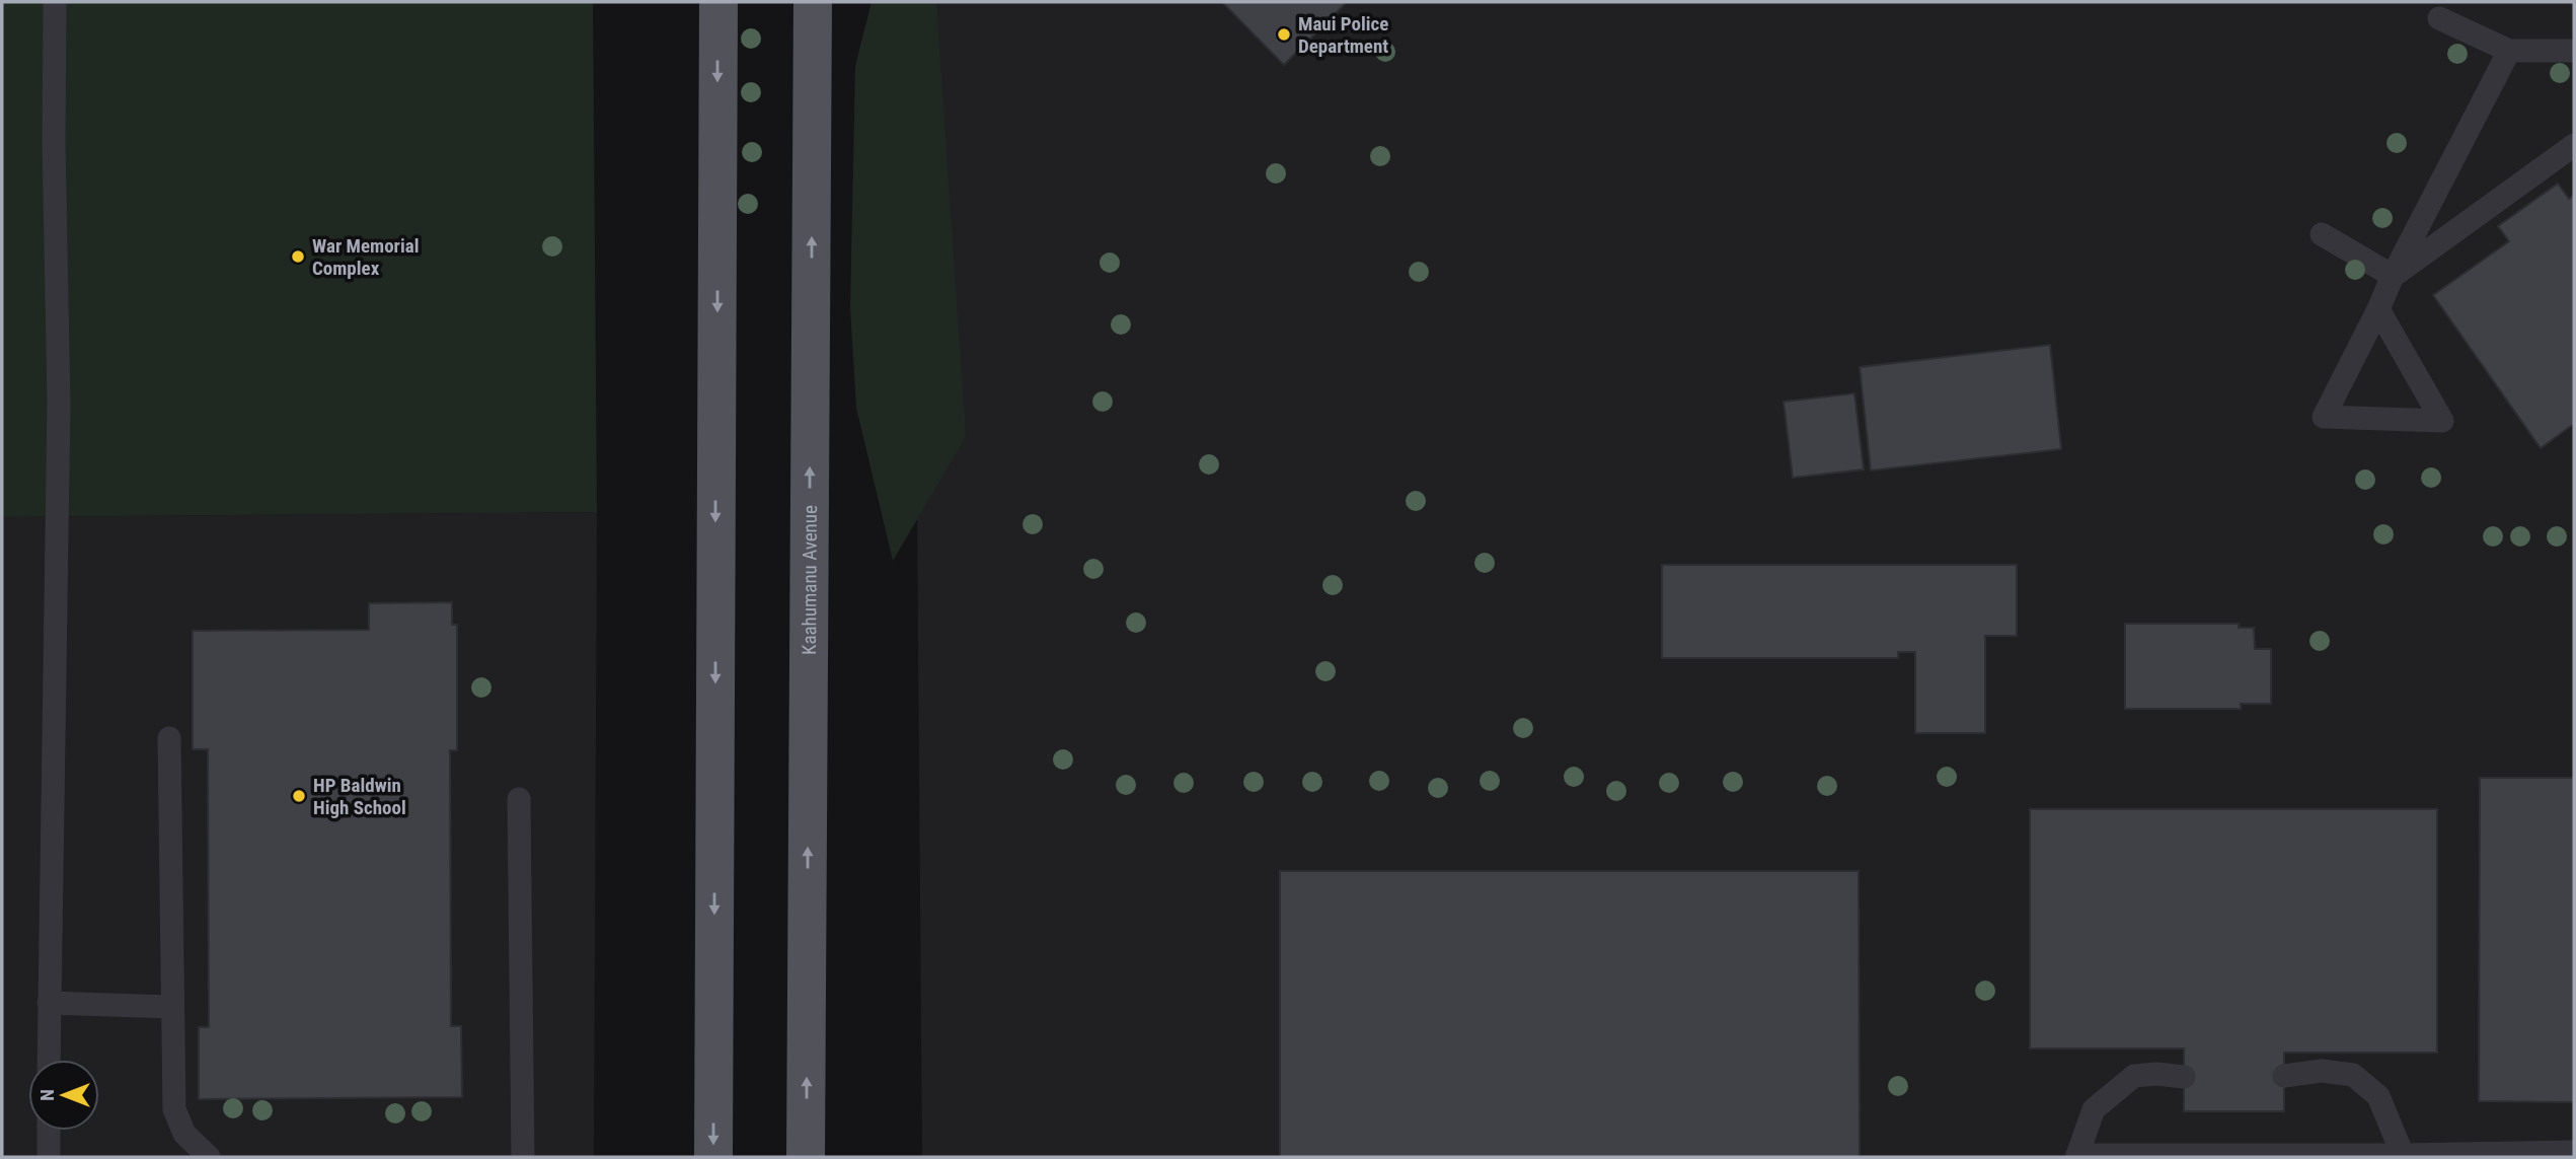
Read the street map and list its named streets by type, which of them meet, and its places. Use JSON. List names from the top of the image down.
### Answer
{
  "streets": {
    "main road": ["Kaahumanu Avenue"]
  },
  "places": ["Maui Police Department", "War Memorial Complex", "HP Baldwin High School"],
  "north": "left"
}
